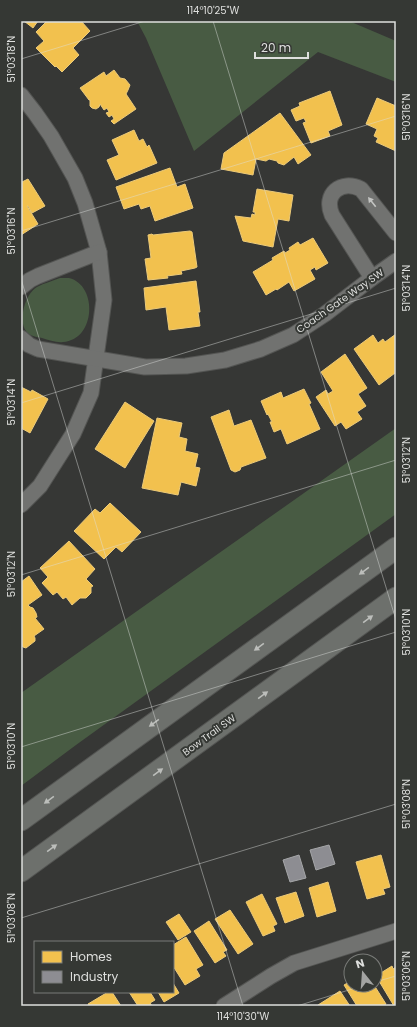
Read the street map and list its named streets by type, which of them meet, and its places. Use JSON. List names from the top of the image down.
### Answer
{
  "streets": {
    "main road": ["Bow Trail SW"],
    "street": ["Coach Gate Way SW"]
  },
  "legend": ["Homes", "Industry"],
  "scale_bar": "20 m",
  "north": "top",
  "coordinates": [
    "114°10'25\"W",
    "51°03'18\"N",
    "51°03'16\"N",
    "51°03'14\"N",
    "51°03'12\"N",
    "51°03'10\"N",
    "51°03'08\"N",
    "51°03'06\"N",
    "114°10'30\"W"
  ]
}
